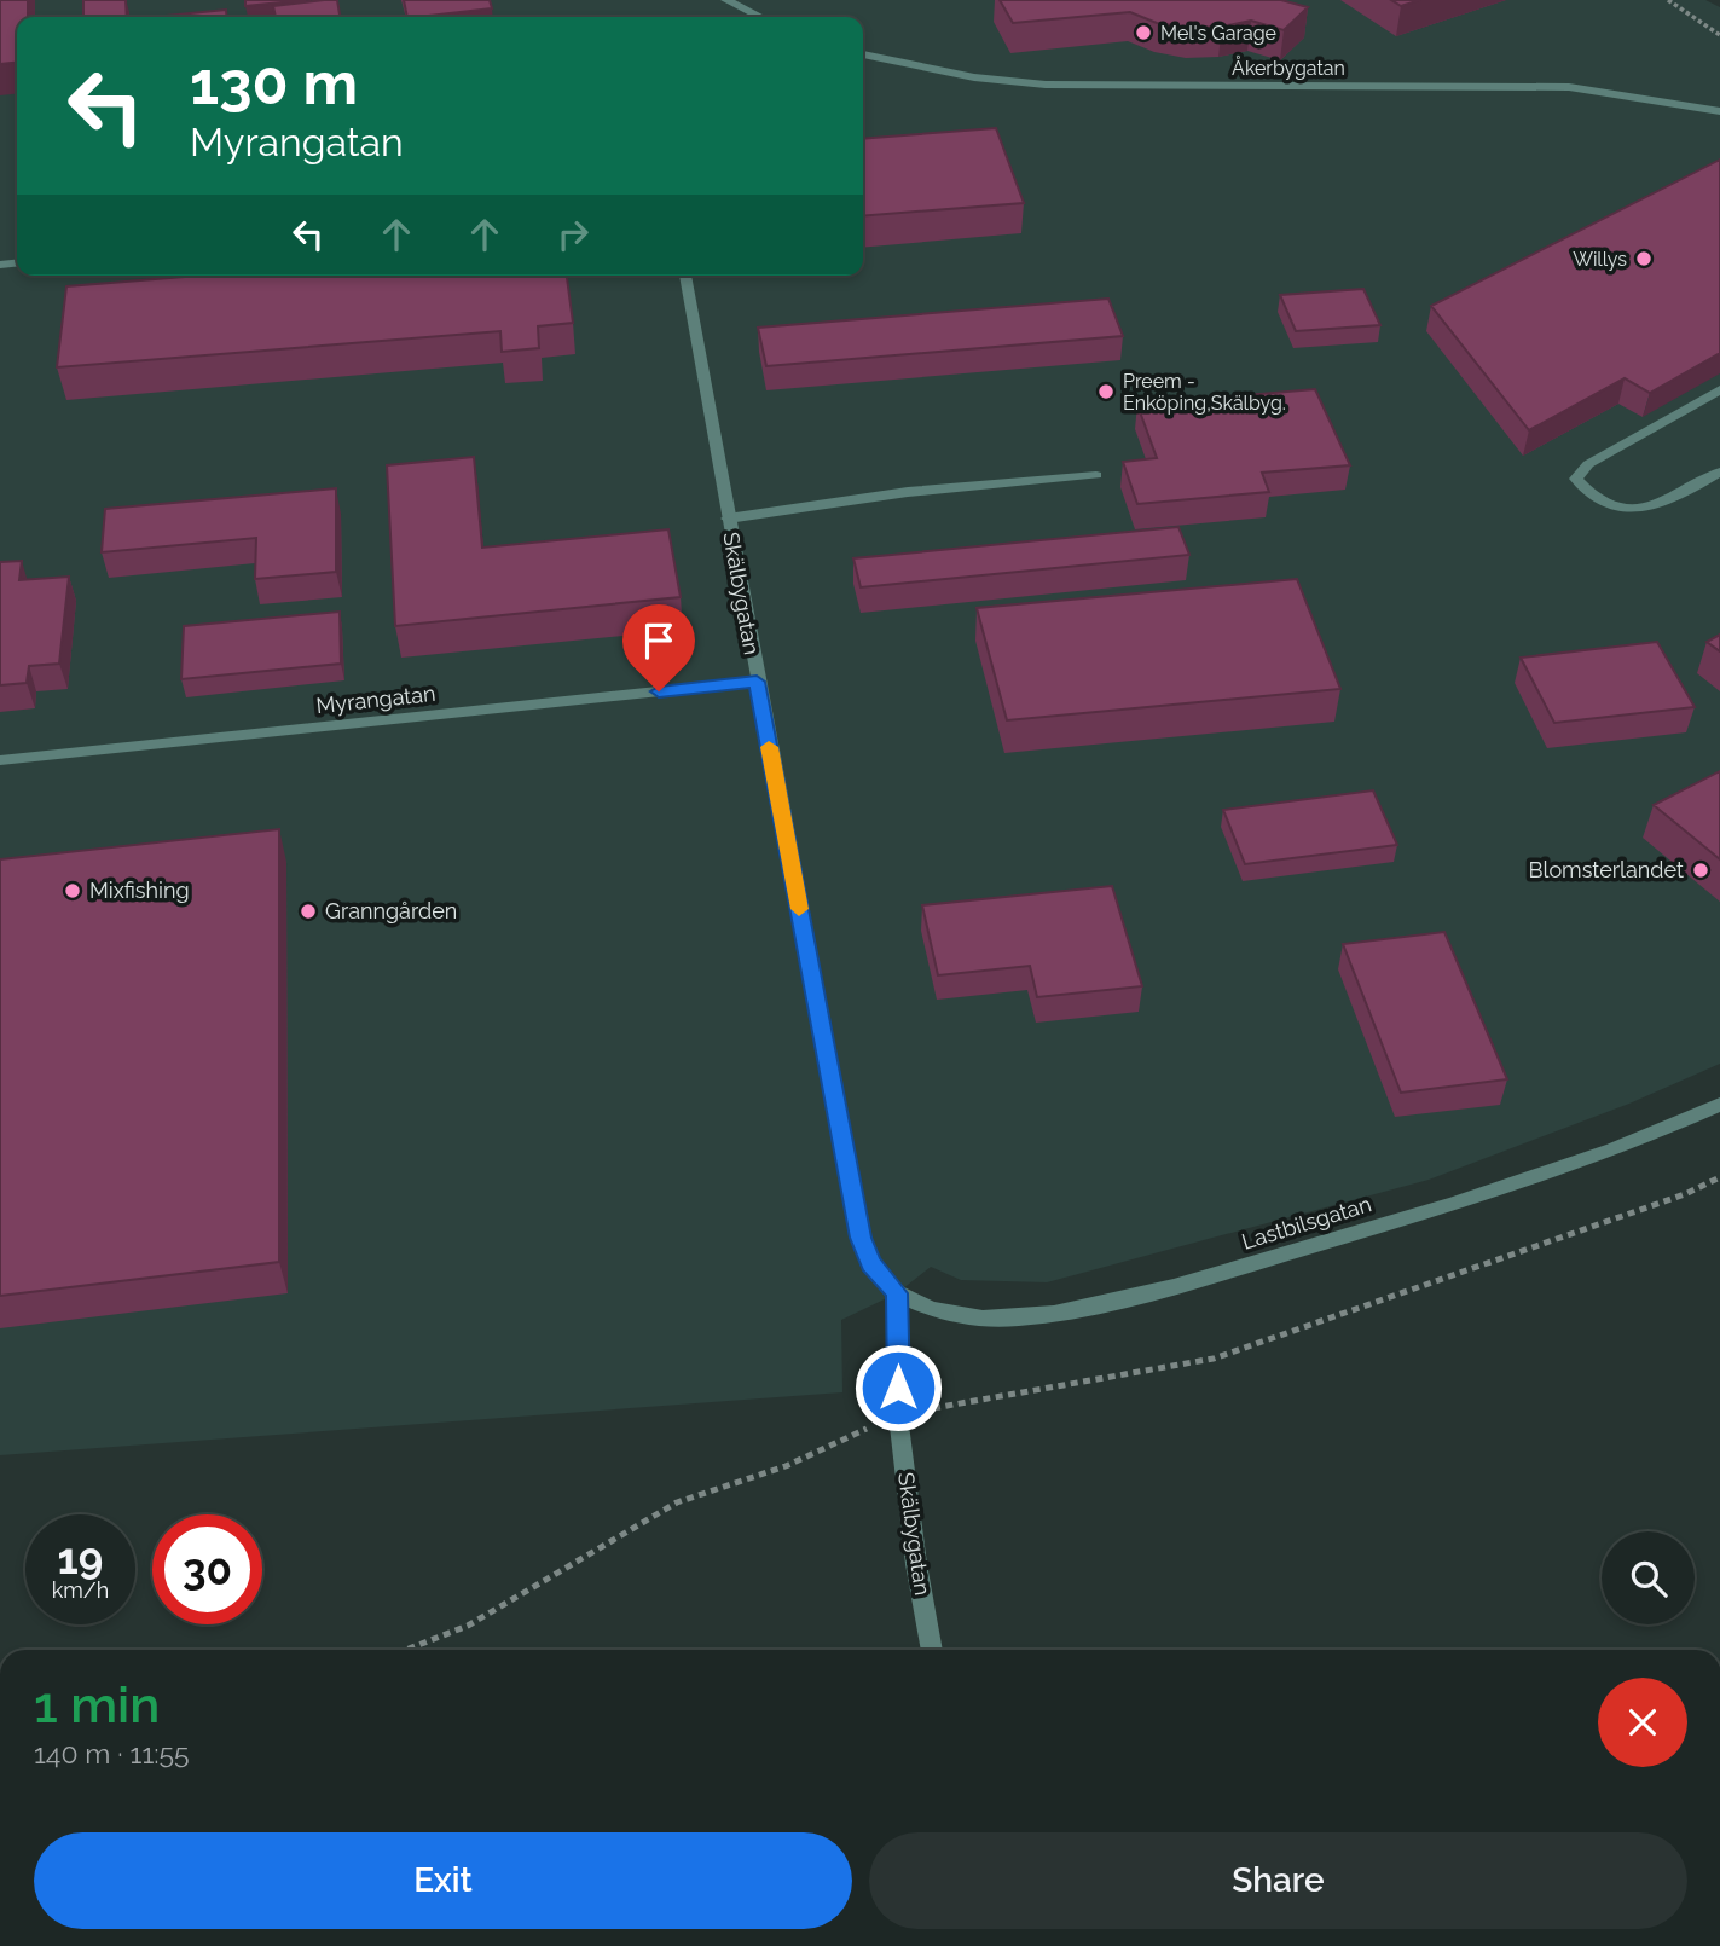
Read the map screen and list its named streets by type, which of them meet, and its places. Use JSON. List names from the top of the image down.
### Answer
{
  "streets": {
    "street": [
      "Åkerbygatan",
      "Skälbygatan",
      "Myrangatan",
      "Lastbilsgatan"
    ]
  },
  "crossings": [
    ["Skälbygatan", "Myrangatan"],
    ["Skälbygatan", "Lastbilsgatan"]
  ],
  "places": [
    "Mel's Garage",
    "Willys",
    "Preem - Enköping,Skälbyg.",
    "Blomsterlandet",
    "Mixfishing",
    "Granngården"
  ],
  "page": {
    "turn": ["130 m", "Myrangatan"],
    "speed": "19 km/h",
    "limit": "30",
    "heading": ["1 min", "140 m · 11:55"],
    "buttons": ["Exit", "Share"]
  }
}
